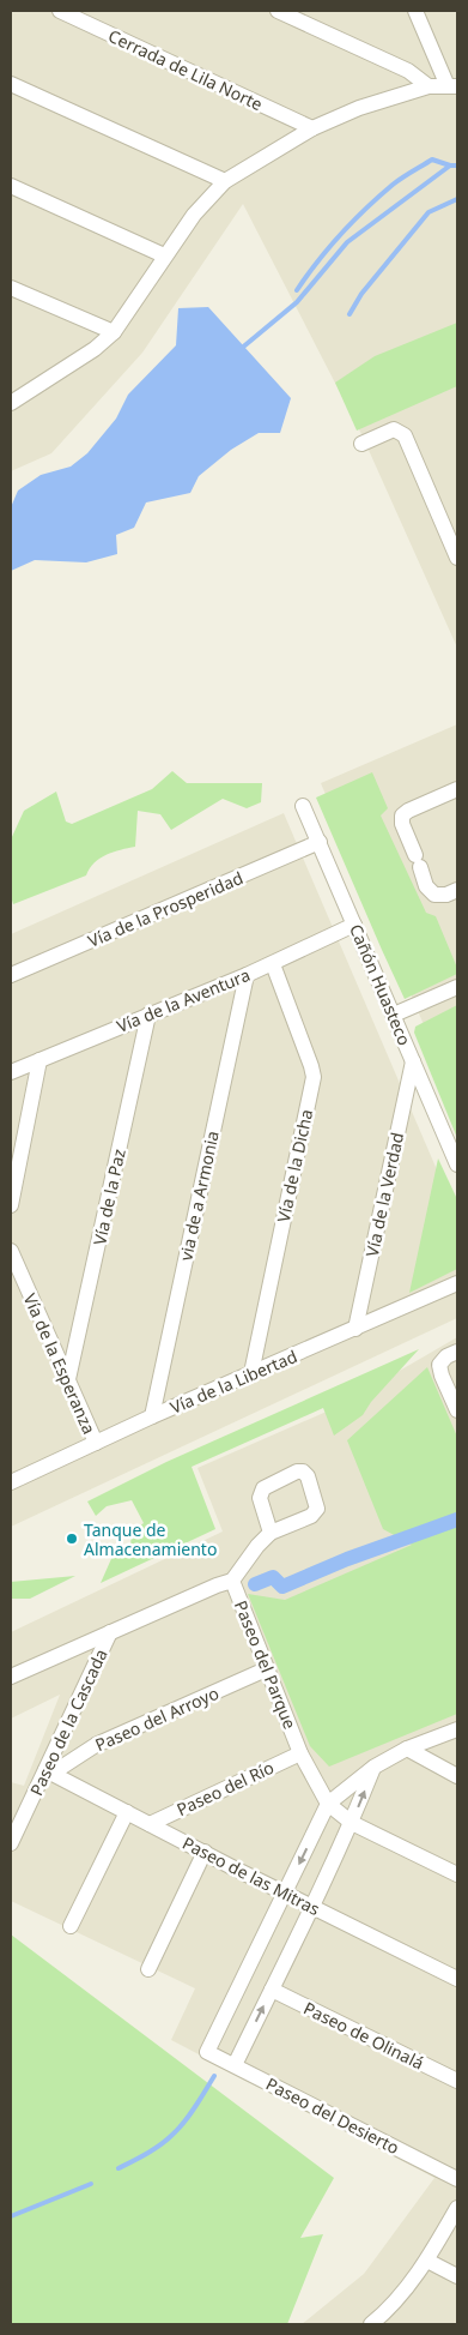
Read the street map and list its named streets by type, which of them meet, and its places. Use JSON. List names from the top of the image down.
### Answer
{
  "streets": {
    "street": [
      "Cerrada de Lila Norte",
      "Vía de la Prosperidad",
      "Cañón Huasteco",
      "Vía de la Aventura",
      "Vía de la Dicha",
      "Vía de la Verdad",
      "via de a Armonia",
      "Vía de la Paz",
      "Vía de la Esperanza",
      "Vía de la Libertad",
      "Paseo del Parque",
      "Paseo del Arroyo",
      "Paseo de la Cascada",
      "Paseo del Río",
      "Paseo de las Mitras",
      "Paseo de Olinalá",
      "Paseo del Desierto"
    ]
  },
  "crossings": [
    ["Vía de la Prosperidad", "Cañón Huasteco"],
    ["Cañón Huasteco", "Vía de la Aventura"],
    ["Cañón Huasteco", "Vía de la Verdad"],
    ["Vía de la Aventura", "Vía de la Dicha"],
    ["Vía de la Aventura", "via de a Armonia"],
    ["Vía de la Aventura", "Vía de la Paz"],
    ["Vía de la Dicha", "Vía de la Libertad"],
    ["Vía de la Verdad", "Vía de la Libertad"],
    ["via de a Armonia", "Vía de la Libertad"],
    ["Vía de la Paz", "Vía de la Esperanza"],
    ["Vía de la Esperanza", "Vía de la Libertad"],
    ["Paseo del Parque", "Paseo del Arroyo"],
    ["Paseo del Parque", "Paseo del Río"],
    ["Paseo del Arroyo", "Paseo de la Cascada"],
    ["Paseo del Arroyo", "Paseo de las Mitras"],
    ["Paseo de la Cascada", "Paseo de las Mitras"],
    ["Paseo del Río", "Paseo de las Mitras"],
    ["Paseo de las Mitras", "Paseo del Desierto"]
  ],
  "places": ["Tanque de Almacenamiento"]
}
